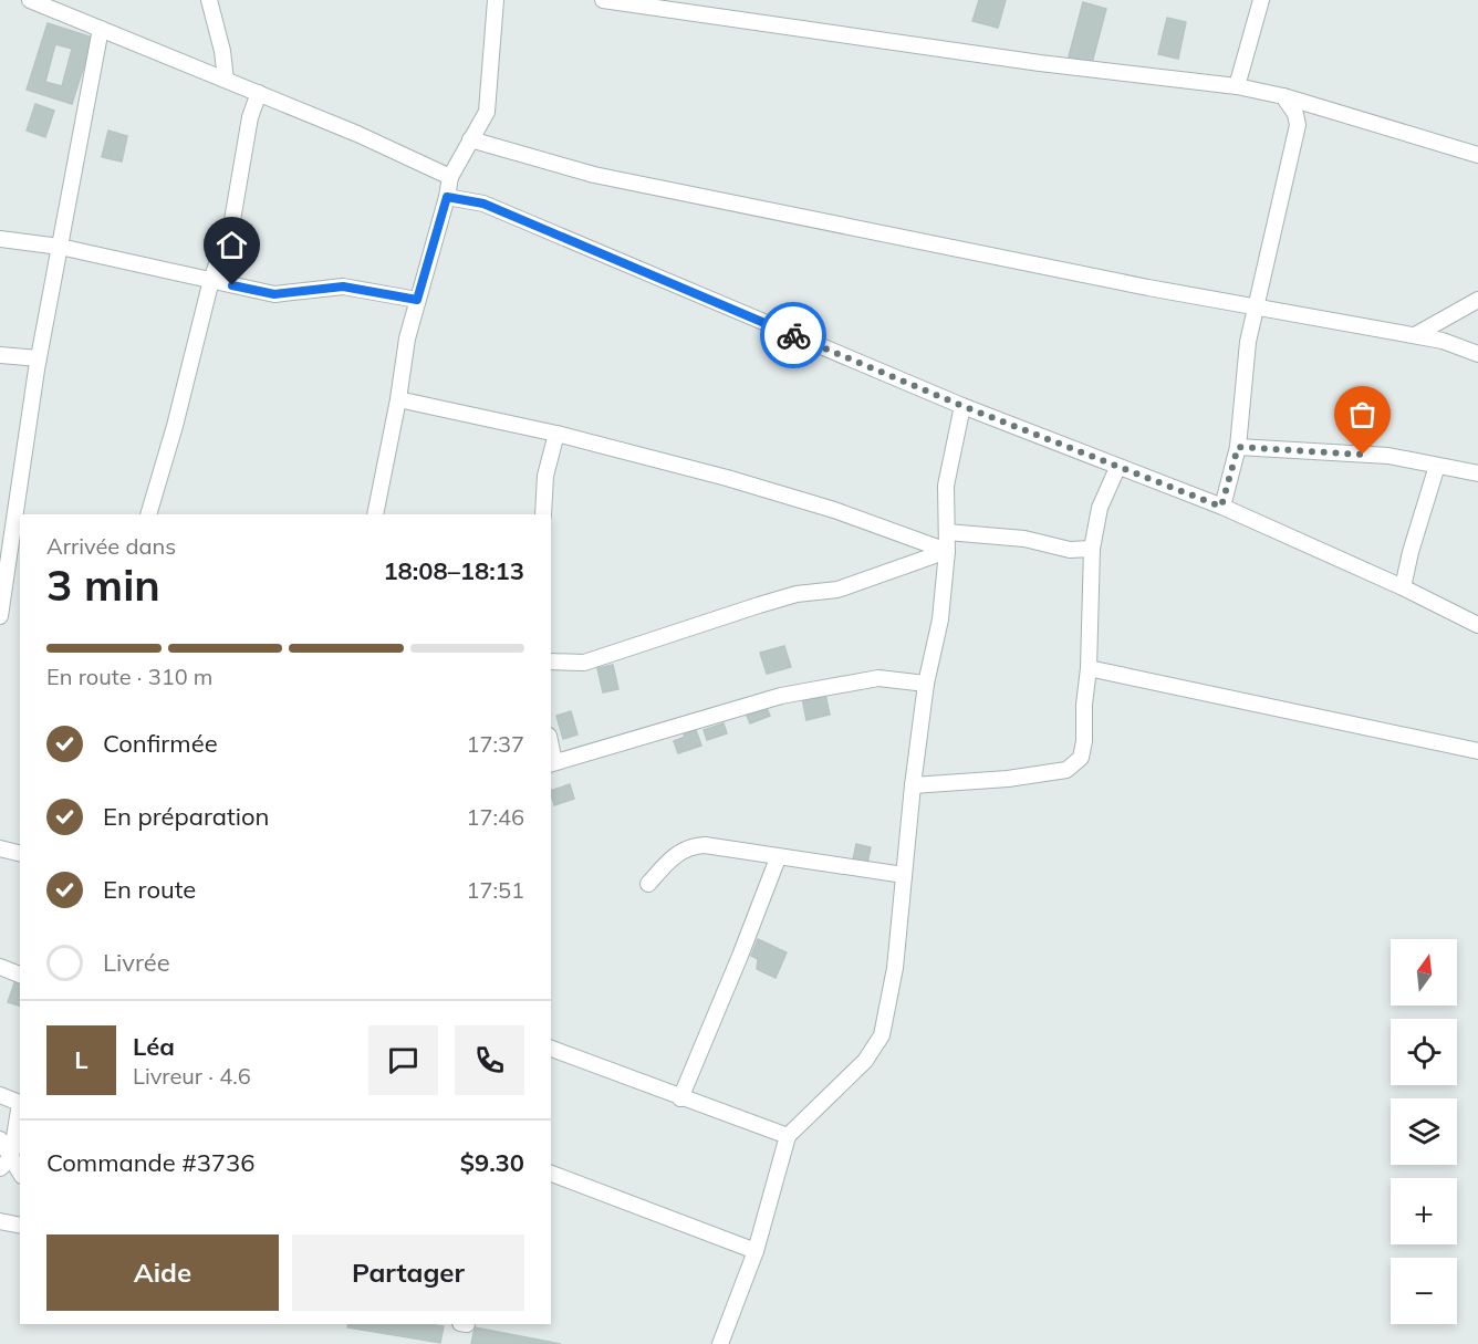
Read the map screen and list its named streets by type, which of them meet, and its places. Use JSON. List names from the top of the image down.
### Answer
{
  "north": "top",
  "page": {
    "heading": ["3 min", "Arrivée dans", "18:08–18:13"],
    "panel": [
      "Léa",
      "Livreur · 4.6",
      "Commande #3736",
      "$9.30"
    ],
    "bar": "En route · 310 m",
    "list": [
      ["Confirmée", "17:37"],
      ["En préparation", "17:46"],
      ["En route", "17:51"],
      "Livrée"
    ],
    "map_buttons": ["+", "−"],
    "round": "L",
    "buttons": ["Aide", "Partager"]
  }
}
